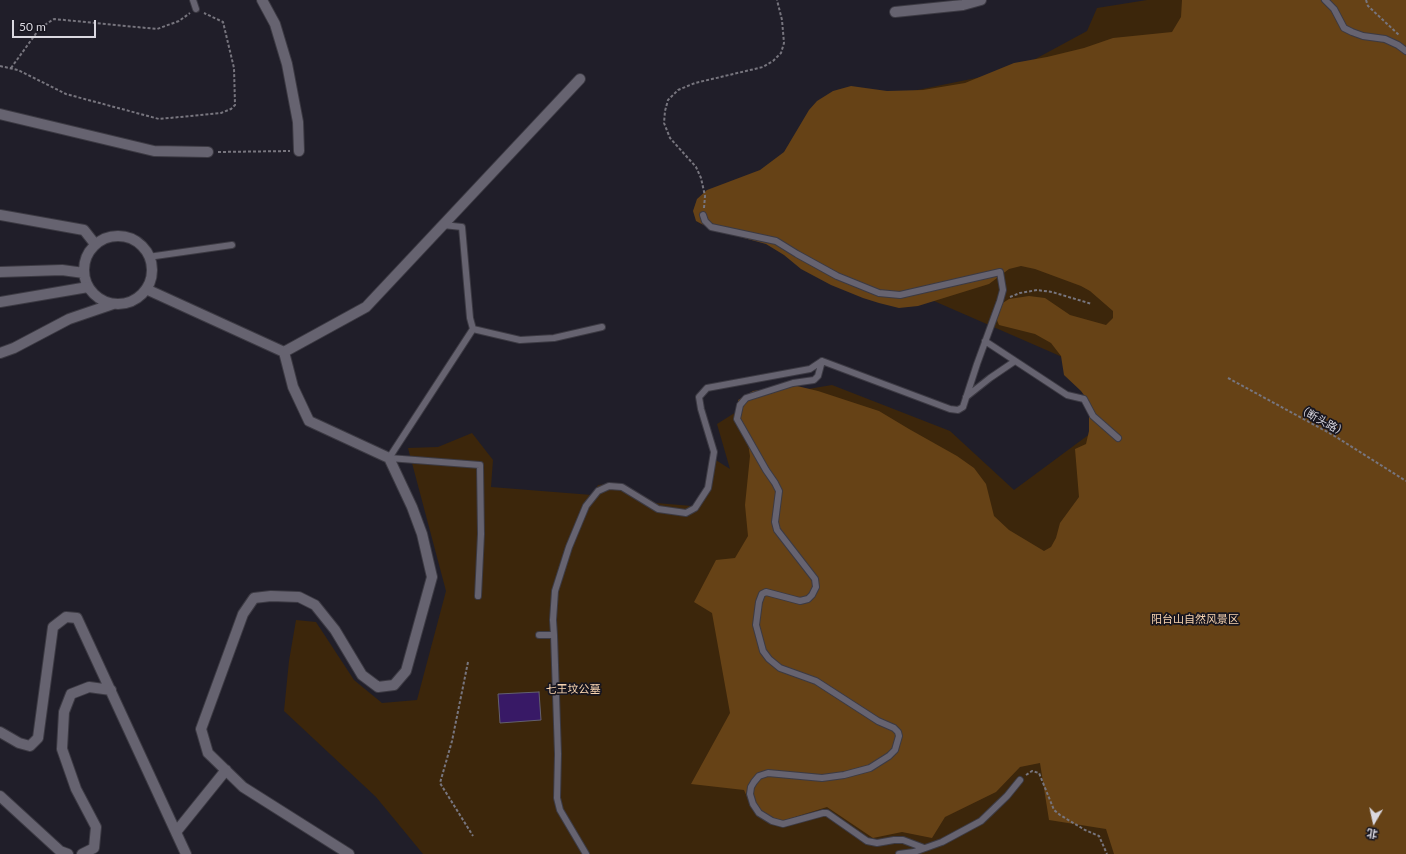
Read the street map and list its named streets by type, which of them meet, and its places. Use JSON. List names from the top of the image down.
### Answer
{
  "streets": {
    "path": ["（断头路）"]
  },
  "parks": ["阳台山自然风景区", "七王坟公墓"],
  "scale_bar": "50 m",
  "north": "bottom"
}
